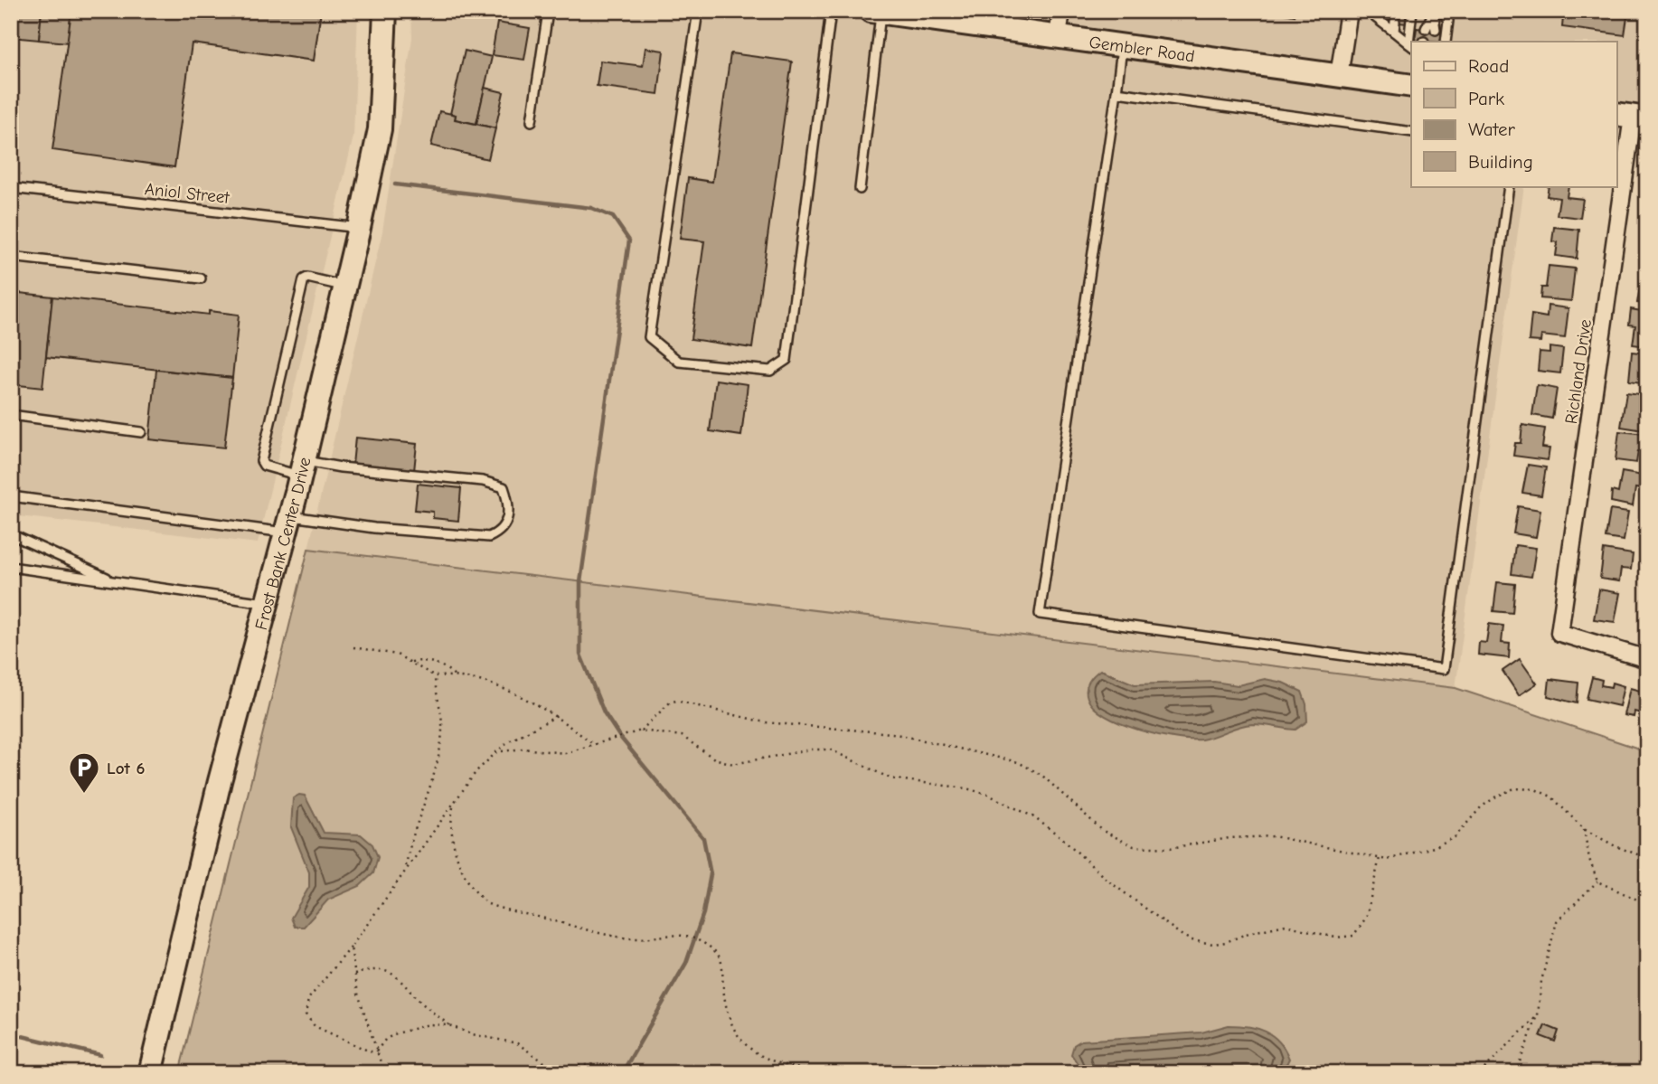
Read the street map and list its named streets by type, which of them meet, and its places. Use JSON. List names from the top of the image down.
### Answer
{
  "streets": {
    "main road": ["Gembler Road", "Frost Bank Center Drive"],
    "street": ["Richland Drive"],
    "lane": ["Aniol Street"]
  },
  "crossings": [
    ["Aniol Street", "Frost Bank Center Drive"]
  ],
  "places": {
    "parking": ["Lot 6"]
  },
  "legend": [
    "Road",
    "Park",
    "Water",
    "Building"
  ]
}
